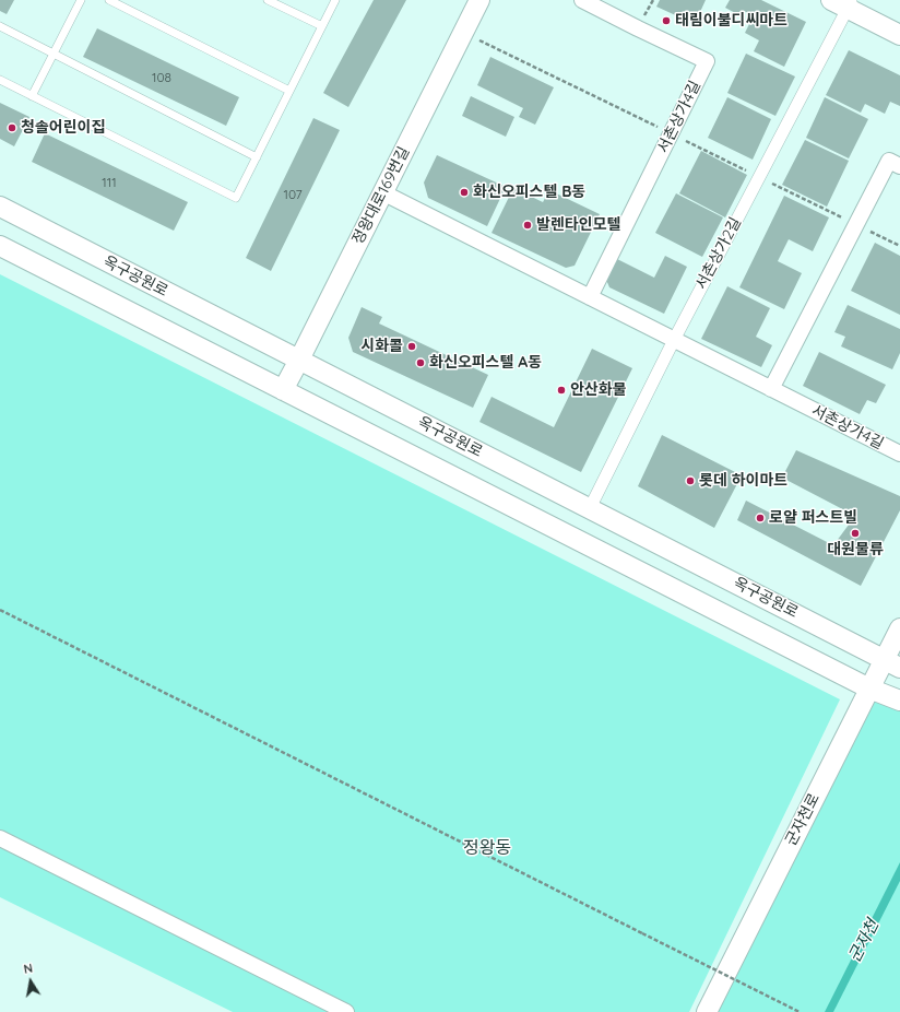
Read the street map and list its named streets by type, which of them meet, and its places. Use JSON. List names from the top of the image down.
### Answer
{
  "streets": {
    "street": [
      "서촌상가4길",
      "정왕대로169번길",
      "서촌상가2길",
      "옥구공원로",
      "군자천로"
    ]
  },
  "crossings": [
    ["서촌상가4길", "정왕대로169번길"],
    ["서촌상가4길", "서촌상가2길"],
    ["정왕대로169번길", "옥구공원로"],
    ["서촌상가2길", "옥구공원로"],
    ["옥구공원로", "군자천로"]
  ],
  "districts": ["정왕동"],
  "water": ["군자천"],
  "places": [
    "태림이불디씨마트",
    "청솔어린이집",
    "화신오피스텔 B동",
    "발렌타인모텔",
    "시화콜",
    "화신오피스텔 A동",
    "안산화물",
    "롯데 하이마트",
    "로얄 퍼스트빌",
    "대원물류"
  ],
  "house_numbers": ["108", "111", "107"],
  "north": "top"
}
